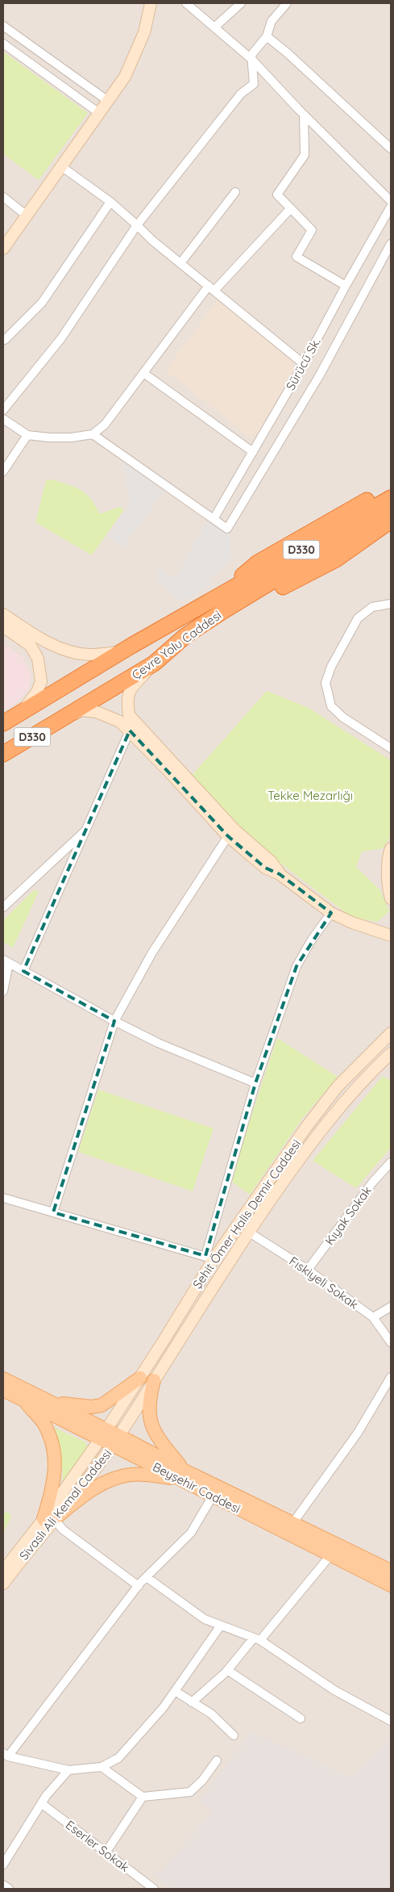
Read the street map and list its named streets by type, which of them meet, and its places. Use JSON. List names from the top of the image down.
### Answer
{
  "streets": {
    "highway": ["D330", "Çevre Yolu Caddesi"],
    "main road": ["Şehit Ömer Halis Demir Caddesi", "Beyşehir Caddesi", "Sivaslı Ali Kemal Caddesi"],
    "street": [
      "Sürücü Sk.",
      "Kıyak Sokak",
      "Fıskiyeli Sokak",
      "Eserler Sokak"
    ]
  },
  "crossings": [
    ["Şehit Ömer Halis Demir Caddesi", "Fıskiyeli Sokak"],
    ["Şehit Ömer Halis Demir Caddesi", "Beyşehir Caddesi"],
    ["Şehit Ömer Halis Demir Caddesi", "Sivaslı Ali Kemal Caddesi"],
    ["Kıyak Sokak", "Fıskiyeli Sokak"],
    ["Beyşehir Caddesi", "Sivaslı Ali Kemal Caddesi"]
  ],
  "parks": ["Tekke Mezarlığı"]
}
